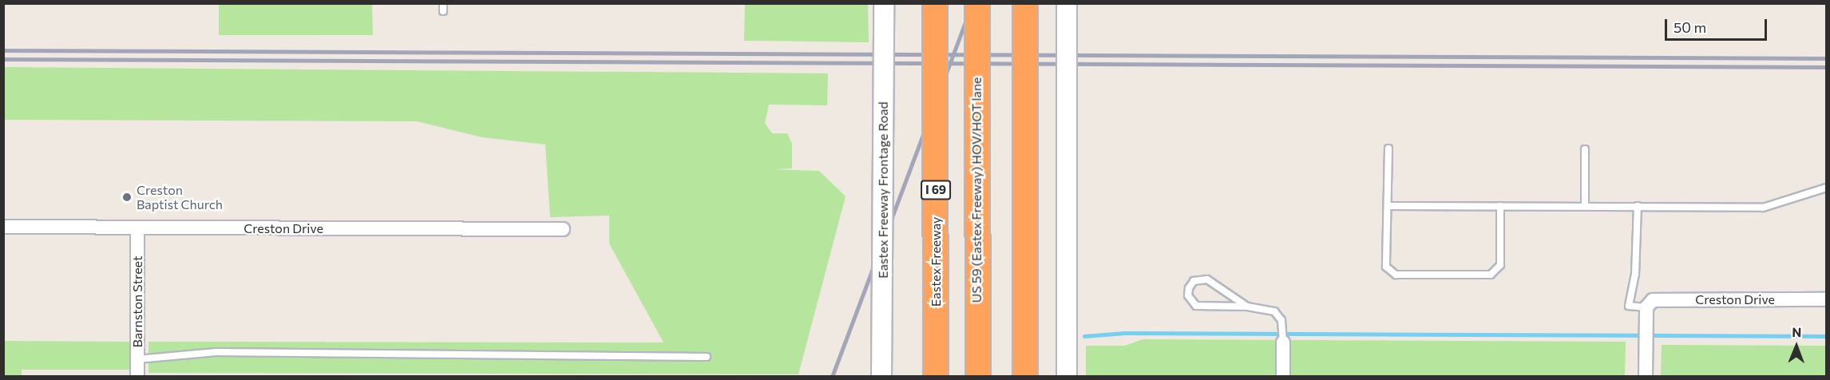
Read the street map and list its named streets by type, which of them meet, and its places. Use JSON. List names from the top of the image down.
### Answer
{
  "streets": {
    "highway": ["I 69", "US 59 (Eastex Freeway) HOV/HOT lane", "Eastex Freeway"],
    "main road": ["Eastex Freeway Frontage Road"],
    "street": ["Creston Drive", "Barnston Street"]
  },
  "crossings": [
    ["Creston Drive", "Barnston Street"]
  ],
  "places": ["Creston Baptist Church"],
  "scale_bar": "50 m",
  "north": "top"
}
